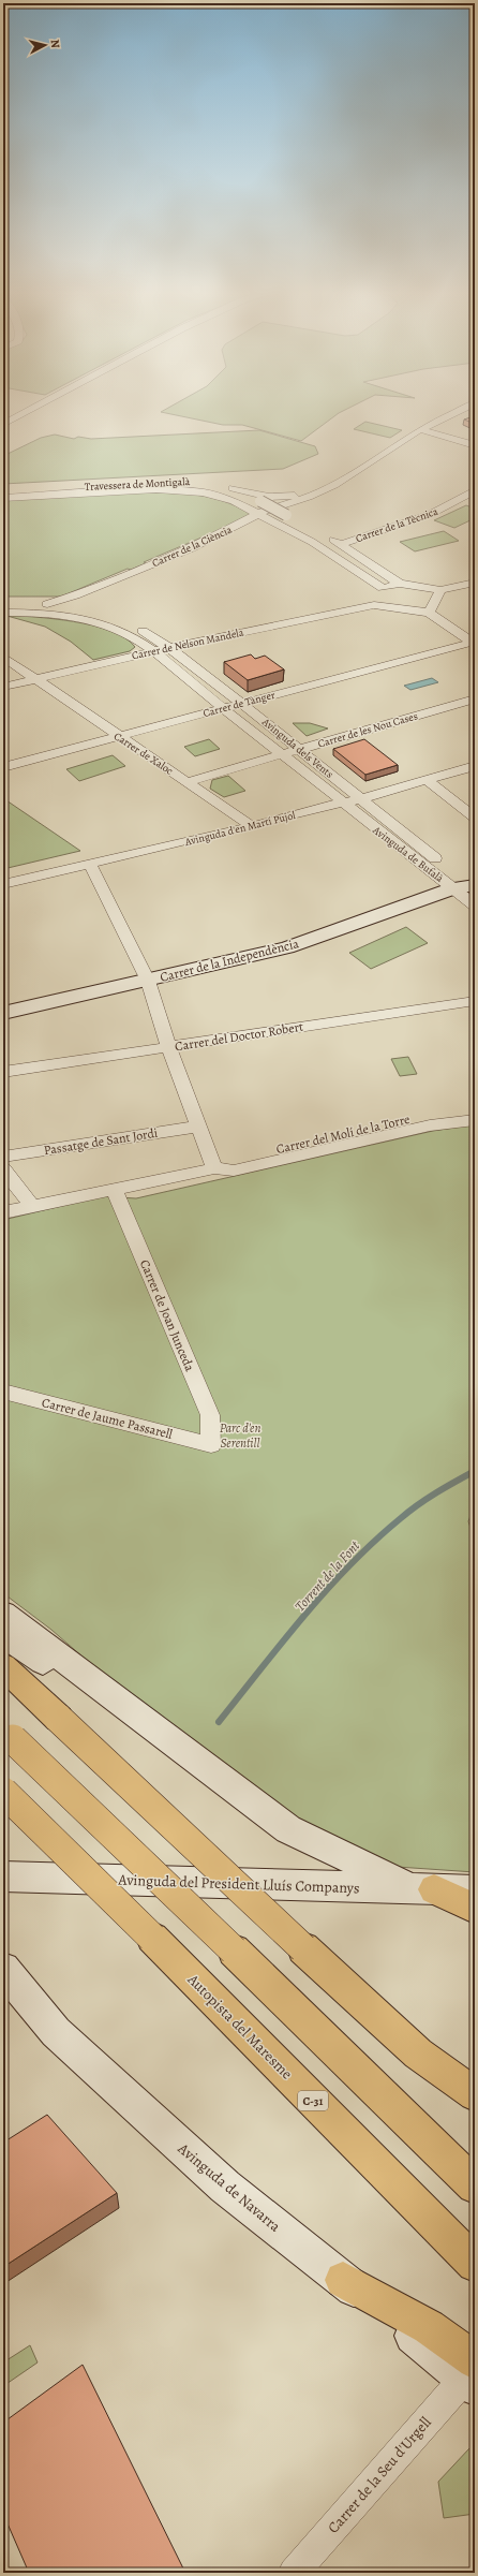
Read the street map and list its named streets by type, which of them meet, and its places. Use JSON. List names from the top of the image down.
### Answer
{
  "streets": {
    "highway": ["Autopista del Maresme", "C-31"],
    "street": [
      "Travessera de Montigalà",
      "Carrer de la Tècnica",
      "Carrer de la Ciència",
      "Carrer de Nelson Mandela",
      "Carrer de Tànger",
      "Carrer de les Nou Cases",
      "Avinguda dels Vents",
      "Carrer de Xaloc",
      "Avinguda d'en Martí Pujol",
      "Avinguda de Bufalà",
      "Carrer de la Independència",
      "Carrer del Doctor Robert",
      "Carrer del Molí de la Torre",
      "Passatge de Sant Jordi",
      "Carrer de Joan Junceda",
      "Carrer de Jaume Passarell",
      "Avinguda del President Lluís Companys",
      "Avinguda de Navarra",
      "Carrer de la Seu d'Urgell"
    ]
  },
  "crossings": [
    ["Travessera de Montigalà", "Carrer de la Ciència"],
    ["Carrer de la Ciència", "Avinguda dels Vents"],
    ["Carrer de Nelson Mandela", "Avinguda dels Vents"],
    ["Carrer de Nelson Mandela", "Carrer de Xaloc"],
    ["Carrer de Tànger", "Avinguda dels Vents"],
    ["Carrer de Tànger", "Carrer de Xaloc"],
    ["Carrer de les Nou Cases", "Avinguda dels Vents"],
    ["Carrer de les Nou Cases", "Carrer de Xaloc"],
    ["Avinguda dels Vents", "Avinguda d'en Martí Pujol"],
    ["Avinguda dels Vents", "Avinguda de Bufalà"],
    ["Carrer de Xaloc", "Avinguda d'en Martí Pujol"],
    ["Avinguda d'en Martí Pujol", "Avinguda de Bufalà"],
    ["Avinguda de Bufalà", "Carrer de la Independència"],
    ["Carrer del Molí de la Torre", "Carrer de Joan Junceda"],
    ["Carrer de Joan Junceda", "Carrer de Jaume Passarell"],
    ["Avinguda de Navarra", "Carrer de la Seu d'Urgell"]
  ],
  "water": ["Torrent de la Font"],
  "parks": ["Parc d'en Serentill"],
  "north": "right"
}
